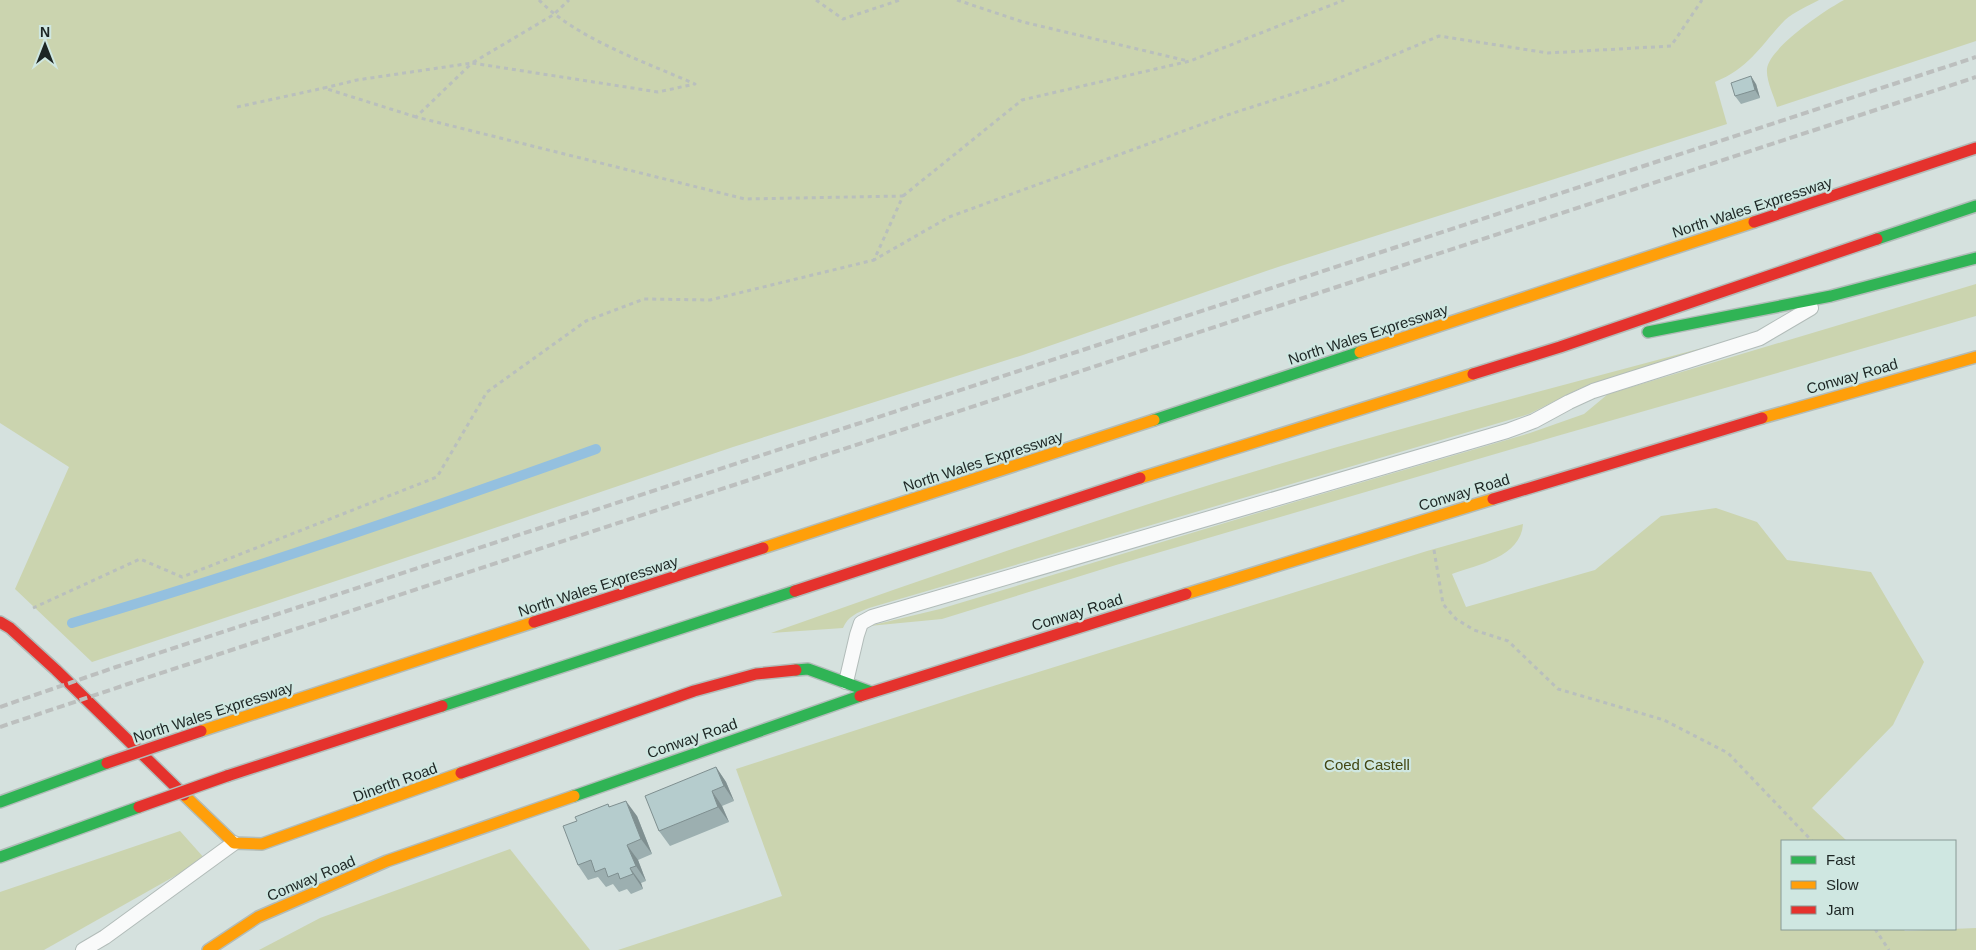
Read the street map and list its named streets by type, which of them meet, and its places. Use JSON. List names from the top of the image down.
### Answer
{
  "streets": {
    "main road": ["North Wales Expressway", "Conway Road", "Dinerth Road"]
  },
  "crossings": [
    ["Conway Road", "Dinerth Road"]
  ],
  "parks": ["Coed Castell"],
  "legend": ["Fast", "Slow", "Jam"],
  "north": "top"
}
